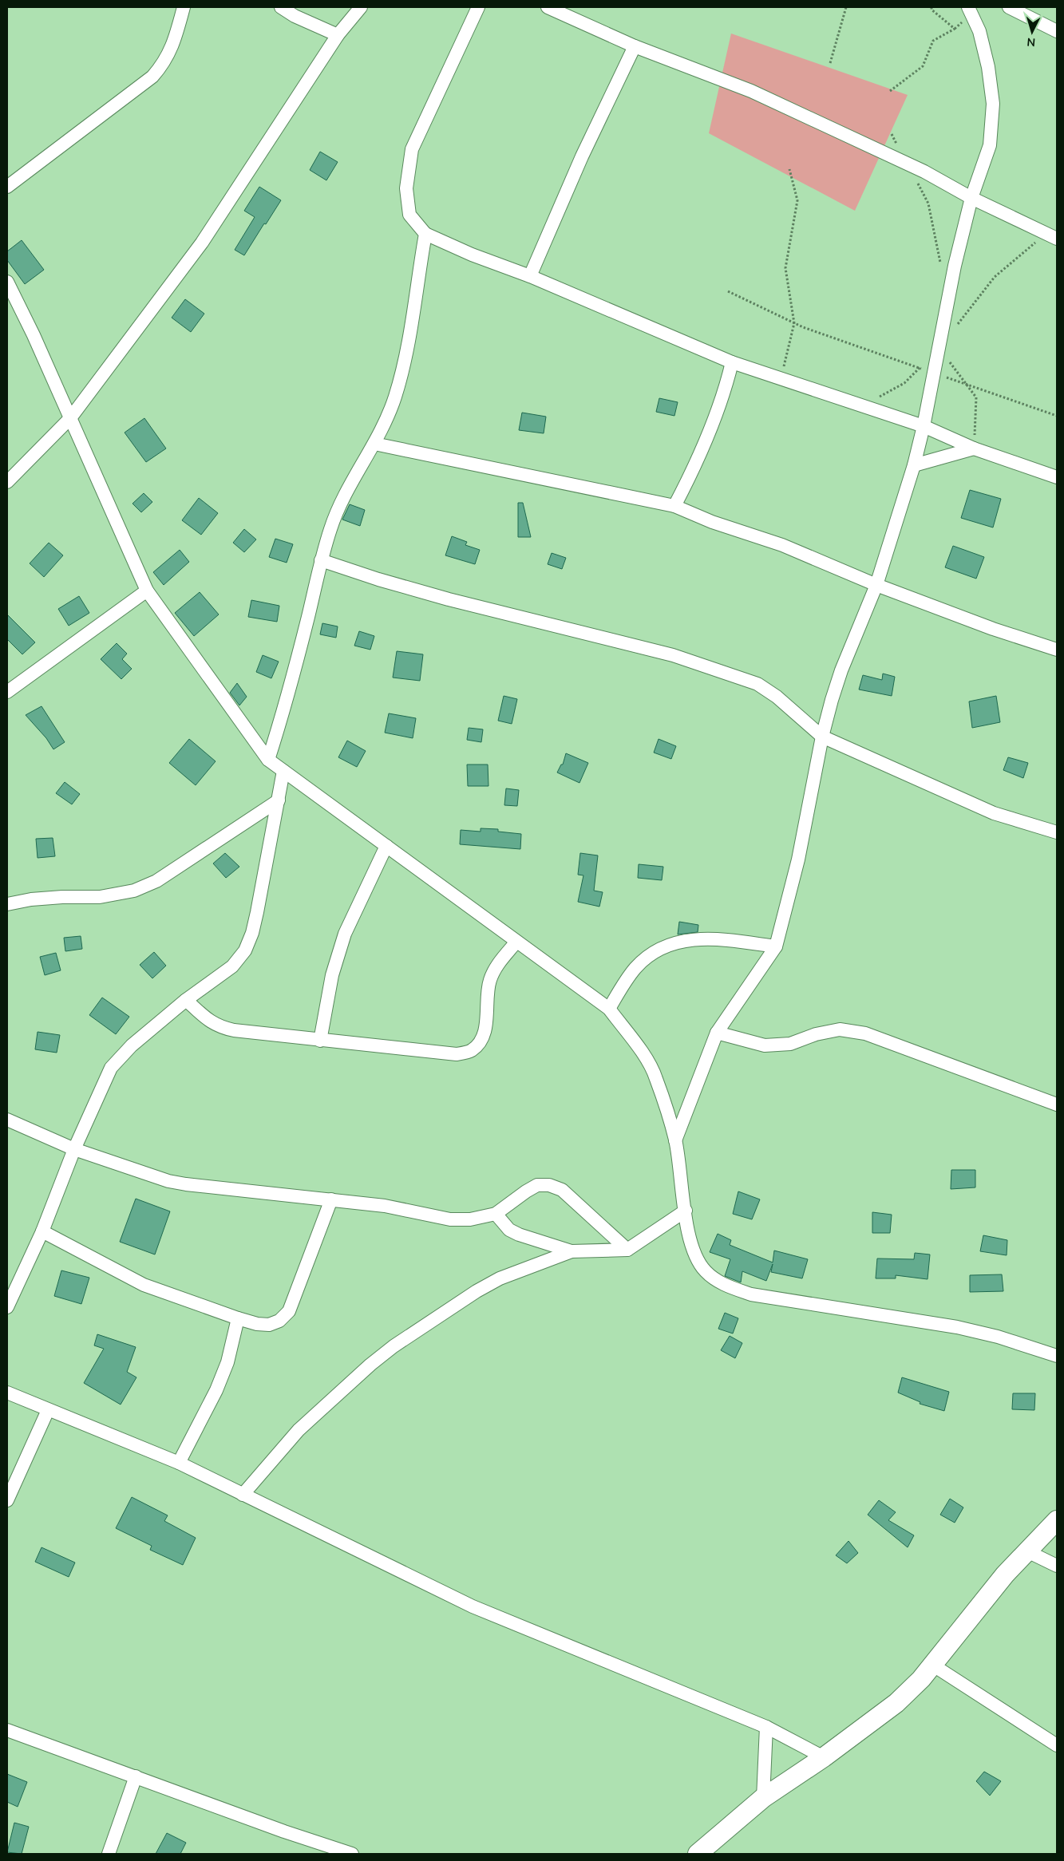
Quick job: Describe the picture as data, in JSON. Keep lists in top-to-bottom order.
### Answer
{
  "north": "bottom"
}
